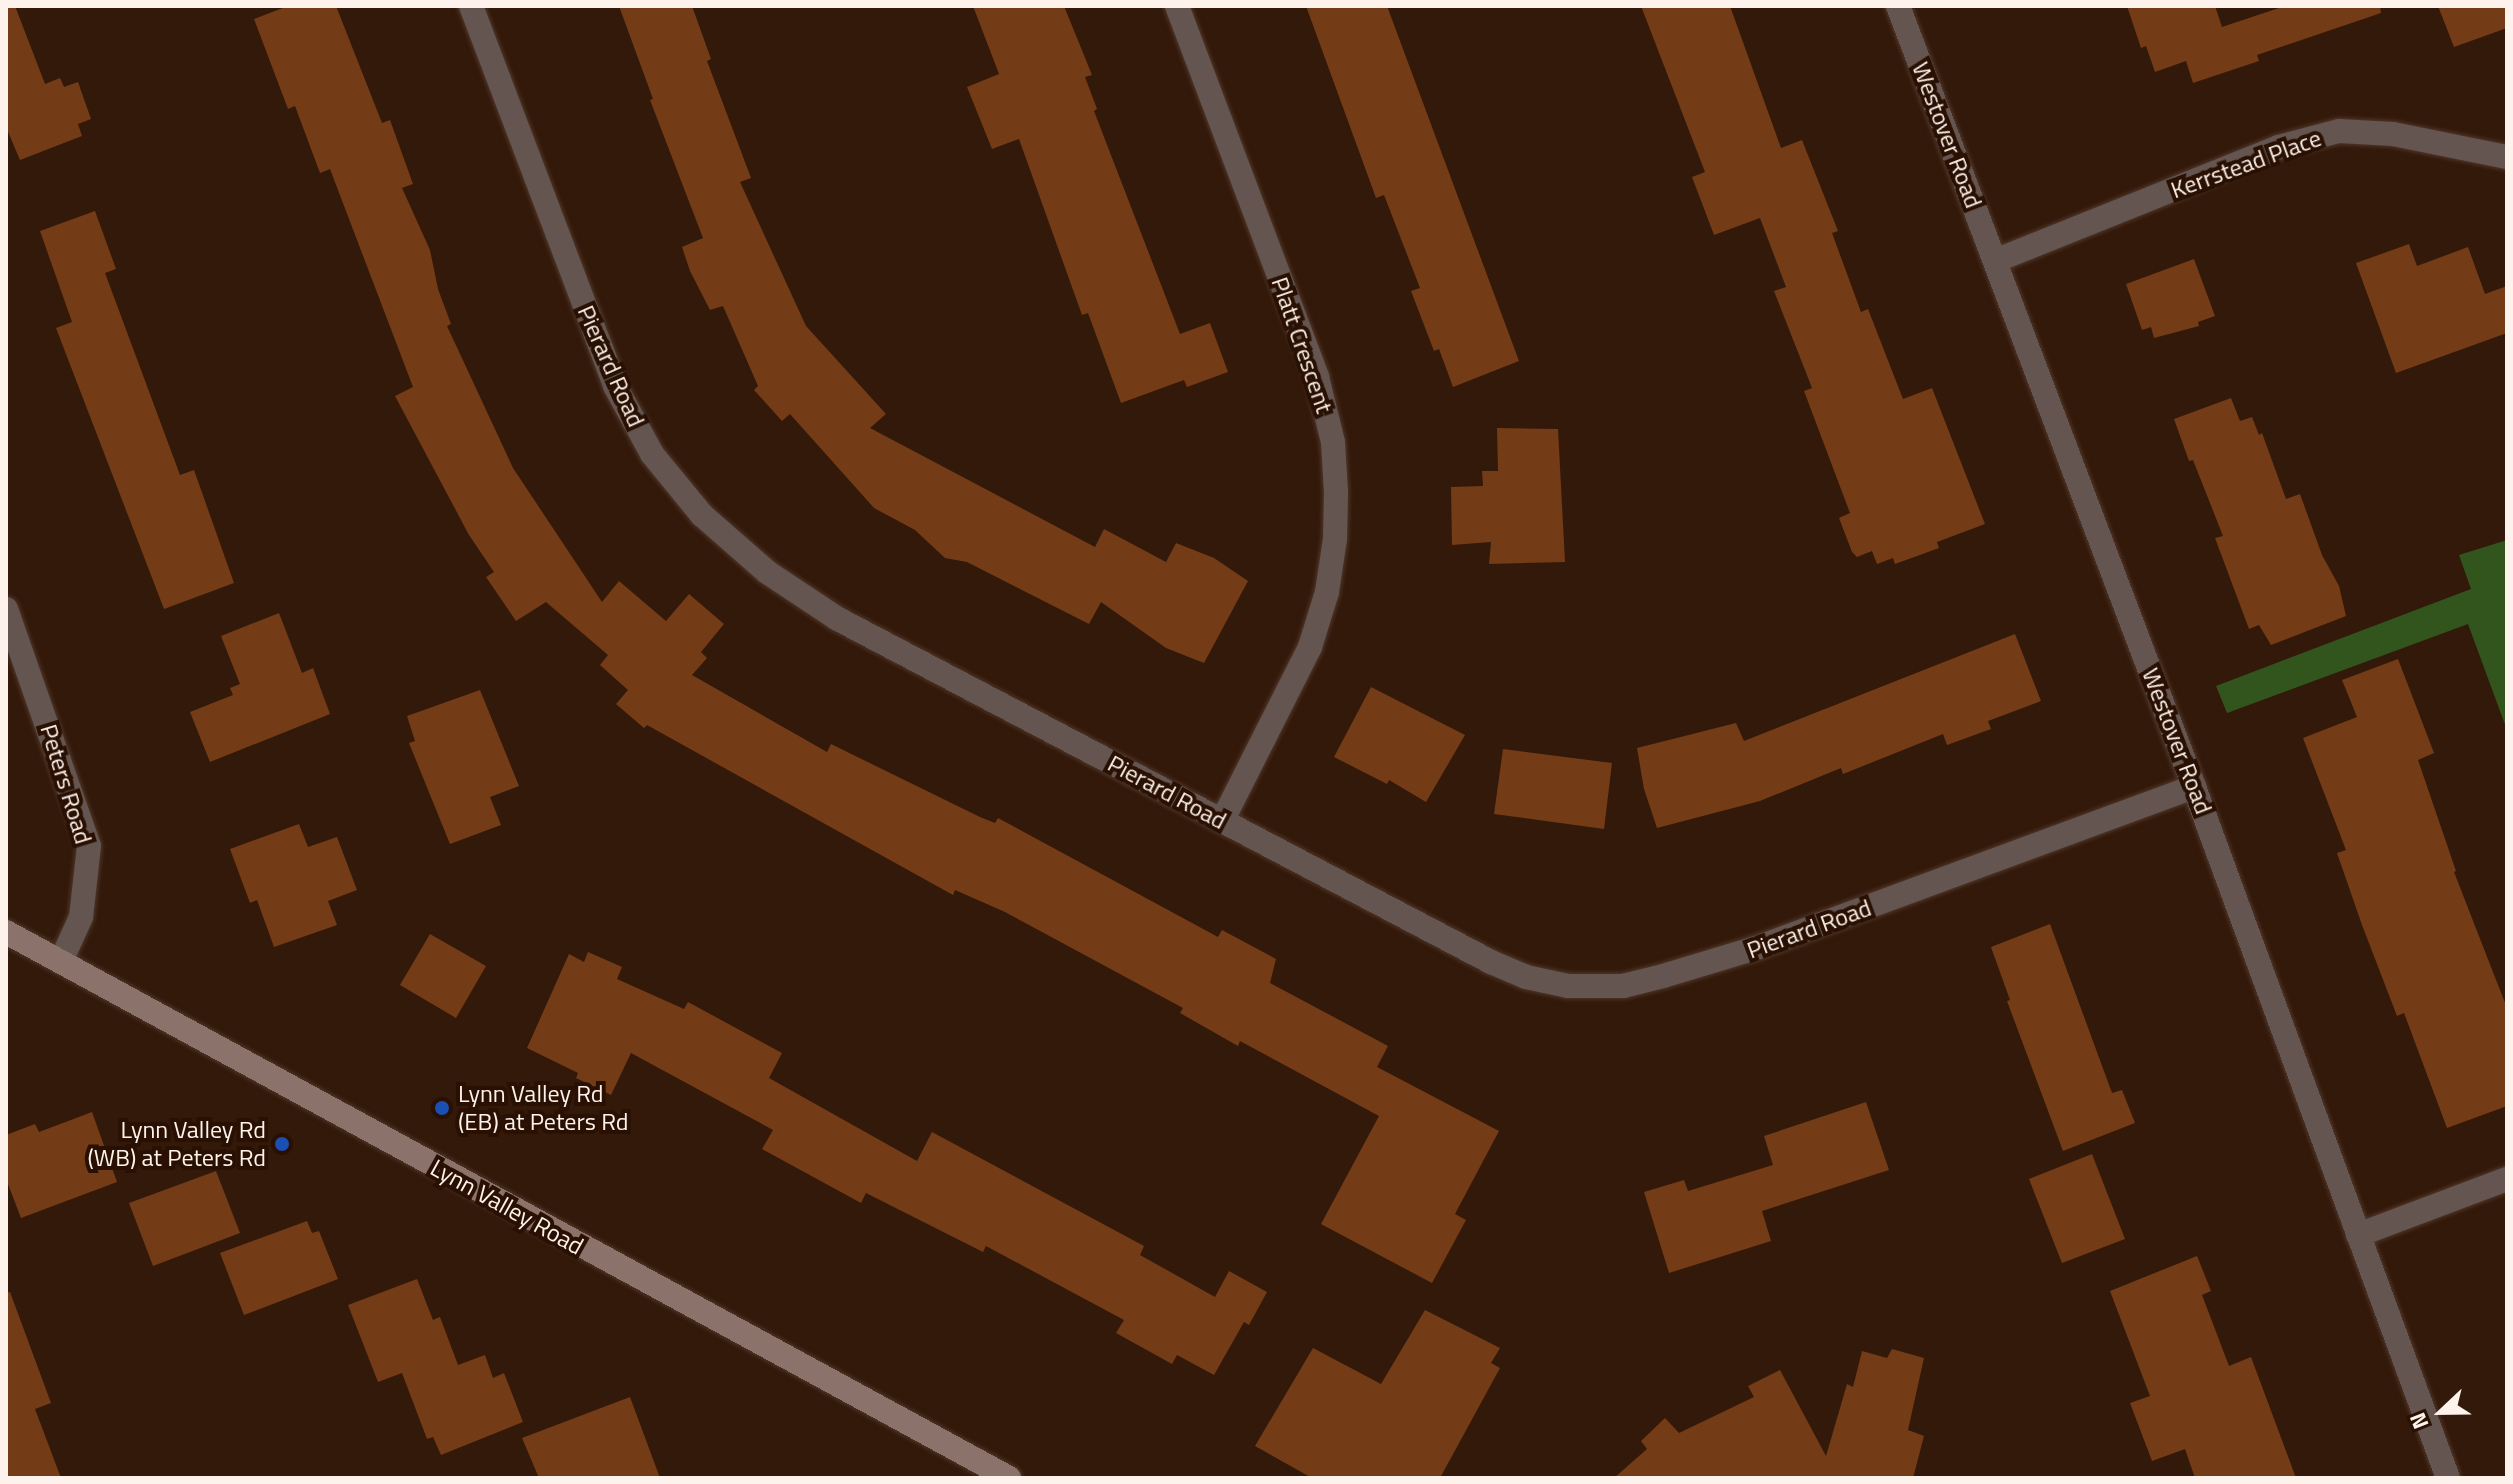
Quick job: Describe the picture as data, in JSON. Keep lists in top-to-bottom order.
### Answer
{
  "streets": {
    "street": [
      "Westover Road",
      "Kerrstead Place",
      "Platt Crescent",
      "Pierard Road",
      "Peters Road",
      "Lynn Valley Road"
    ]
  },
  "crossings": [
    ["Westover Road", "Kerrstead Place"],
    ["Westover Road", "Pierard Road"],
    ["Platt Crescent", "Pierard Road"],
    ["Peters Road", "Lynn Valley Road"]
  ],
  "places": ["Lynn Valley Rd (EB) at Peters Rd", "Lynn Valley Rd (WB) at Peters Rd"],
  "north": "left"
}
